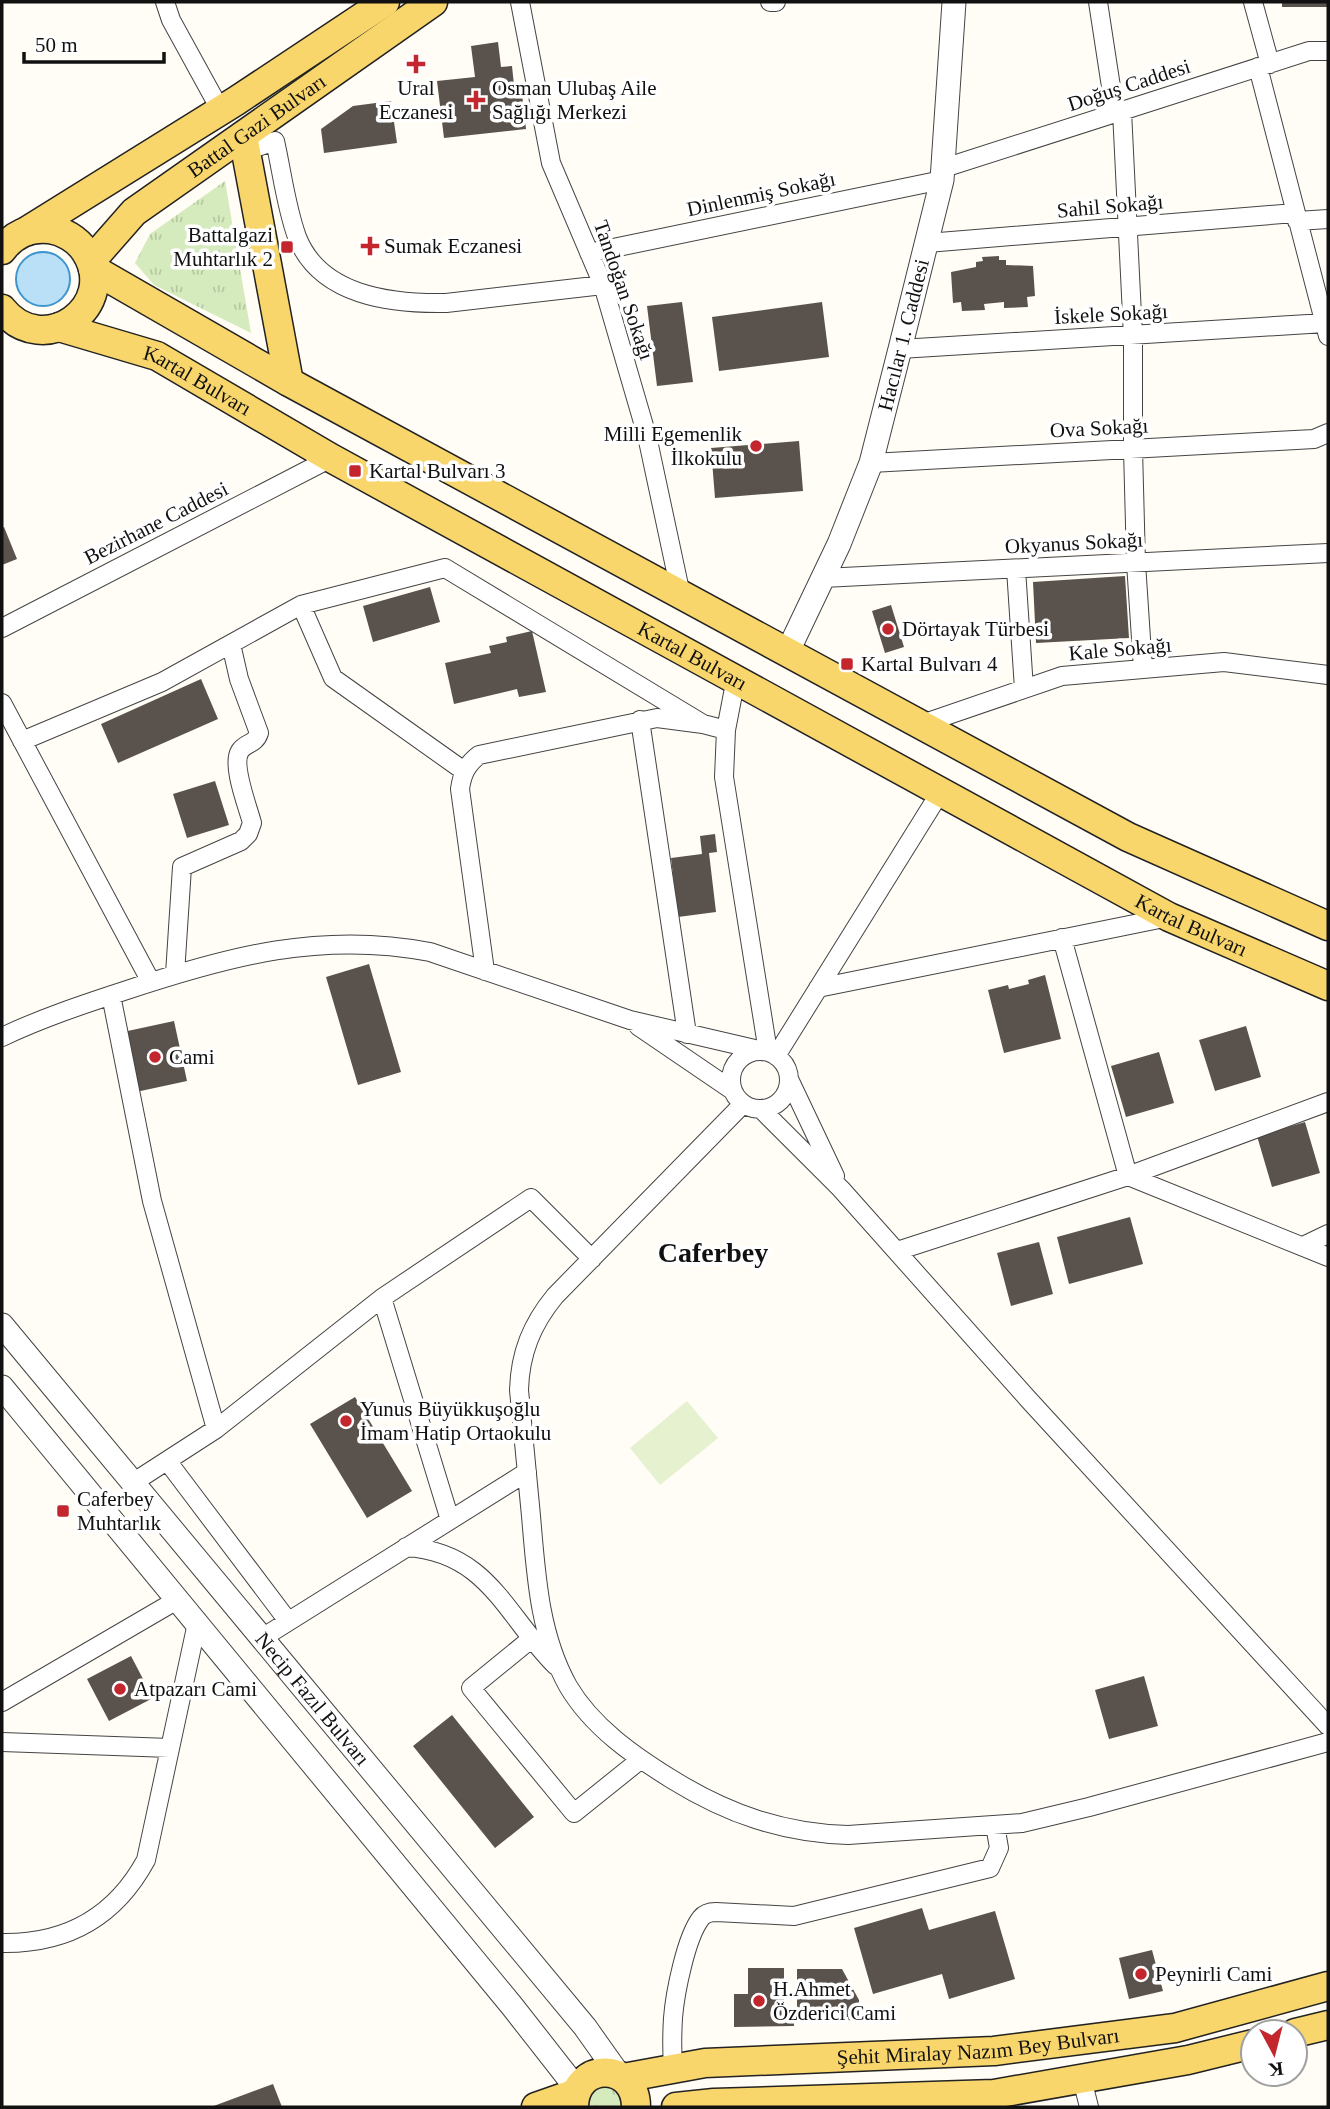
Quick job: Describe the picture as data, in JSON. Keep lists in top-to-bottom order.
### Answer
{
  "streets": {
    "main road": ["Battal Gazi Bulvarı", "Kartal Bulvarı", "Şehit Miralay Nazım Bey Bulvarı"],
    "street": [
      "Doğuş Caddesi",
      "Dinlenmiş Sokağı",
      "Sahil Sokağı",
      "Tandoğan Sokağı",
      "İskele Sokağı",
      "Hacılar 1. Caddesi",
      "Ova Sokağı",
      "Bezirhane Caddesi",
      "Okyanus Sokağı",
      "Kale Sokağı",
      "Necip Fazıl Bulvarı"
    ]
  },
  "crossings": [
    ["Doğuş Caddesi", "Dinlenmiş Sokağı"],
    ["Doğuş Caddesi", "Hacılar 1. Caddesi"],
    ["Battal Gazi Bulvarı", "Kartal Bulvarı"],
    ["Dinlenmiş Sokağı", "Tandoğan Sokağı"],
    ["Dinlenmiş Sokağı", "Hacılar 1. Caddesi"],
    ["Sahil Sokağı", "Hacılar 1. Caddesi"],
    ["Tandoğan Sokağı", "Kartal Bulvarı"],
    ["İskele Sokağı", "Hacılar 1. Caddesi"],
    ["Hacılar 1. Caddesi", "Kartal Bulvarı"],
    ["Hacılar 1. Caddesi", "Ova Sokağı"],
    ["Hacılar 1. Caddesi", "Okyanus Sokağı"],
    ["Kartal Bulvarı", "Bezirhane Caddesi"],
    ["Kartal Bulvarı", "Kale Sokağı"],
    ["Necip Fazıl Bulvarı", "Şehit Miralay Nazım Bey Bulvarı"]
  ],
  "districts": ["Caferbey"],
  "places": {
    "health": ["Ural Eczanesi", "Osman Ulubaş Aile Sağlığı Merkezi", "Sumak Eczanesi"],
    "transit": [
      "Battalgazi Muhtarlık 2",
      "Kartal Bulvarı 3",
      "Kartal Bulvarı 4",
      "Caferbey Muhtarlık"
    ],
    "other": [
      "Milli Egemenlik İlkokulu",
      "Dörtayak Türbesi",
      "Cami",
      "Yunus Büyükkuşoğlu İmam Hatip Ortaokulu",
      "Atpazarı Cami",
      "Peynirli Cami",
      "H.Ahmet Özderici Cami"
    ]
  },
  "scale_bar": "50 m",
  "north": "bottom"
}
